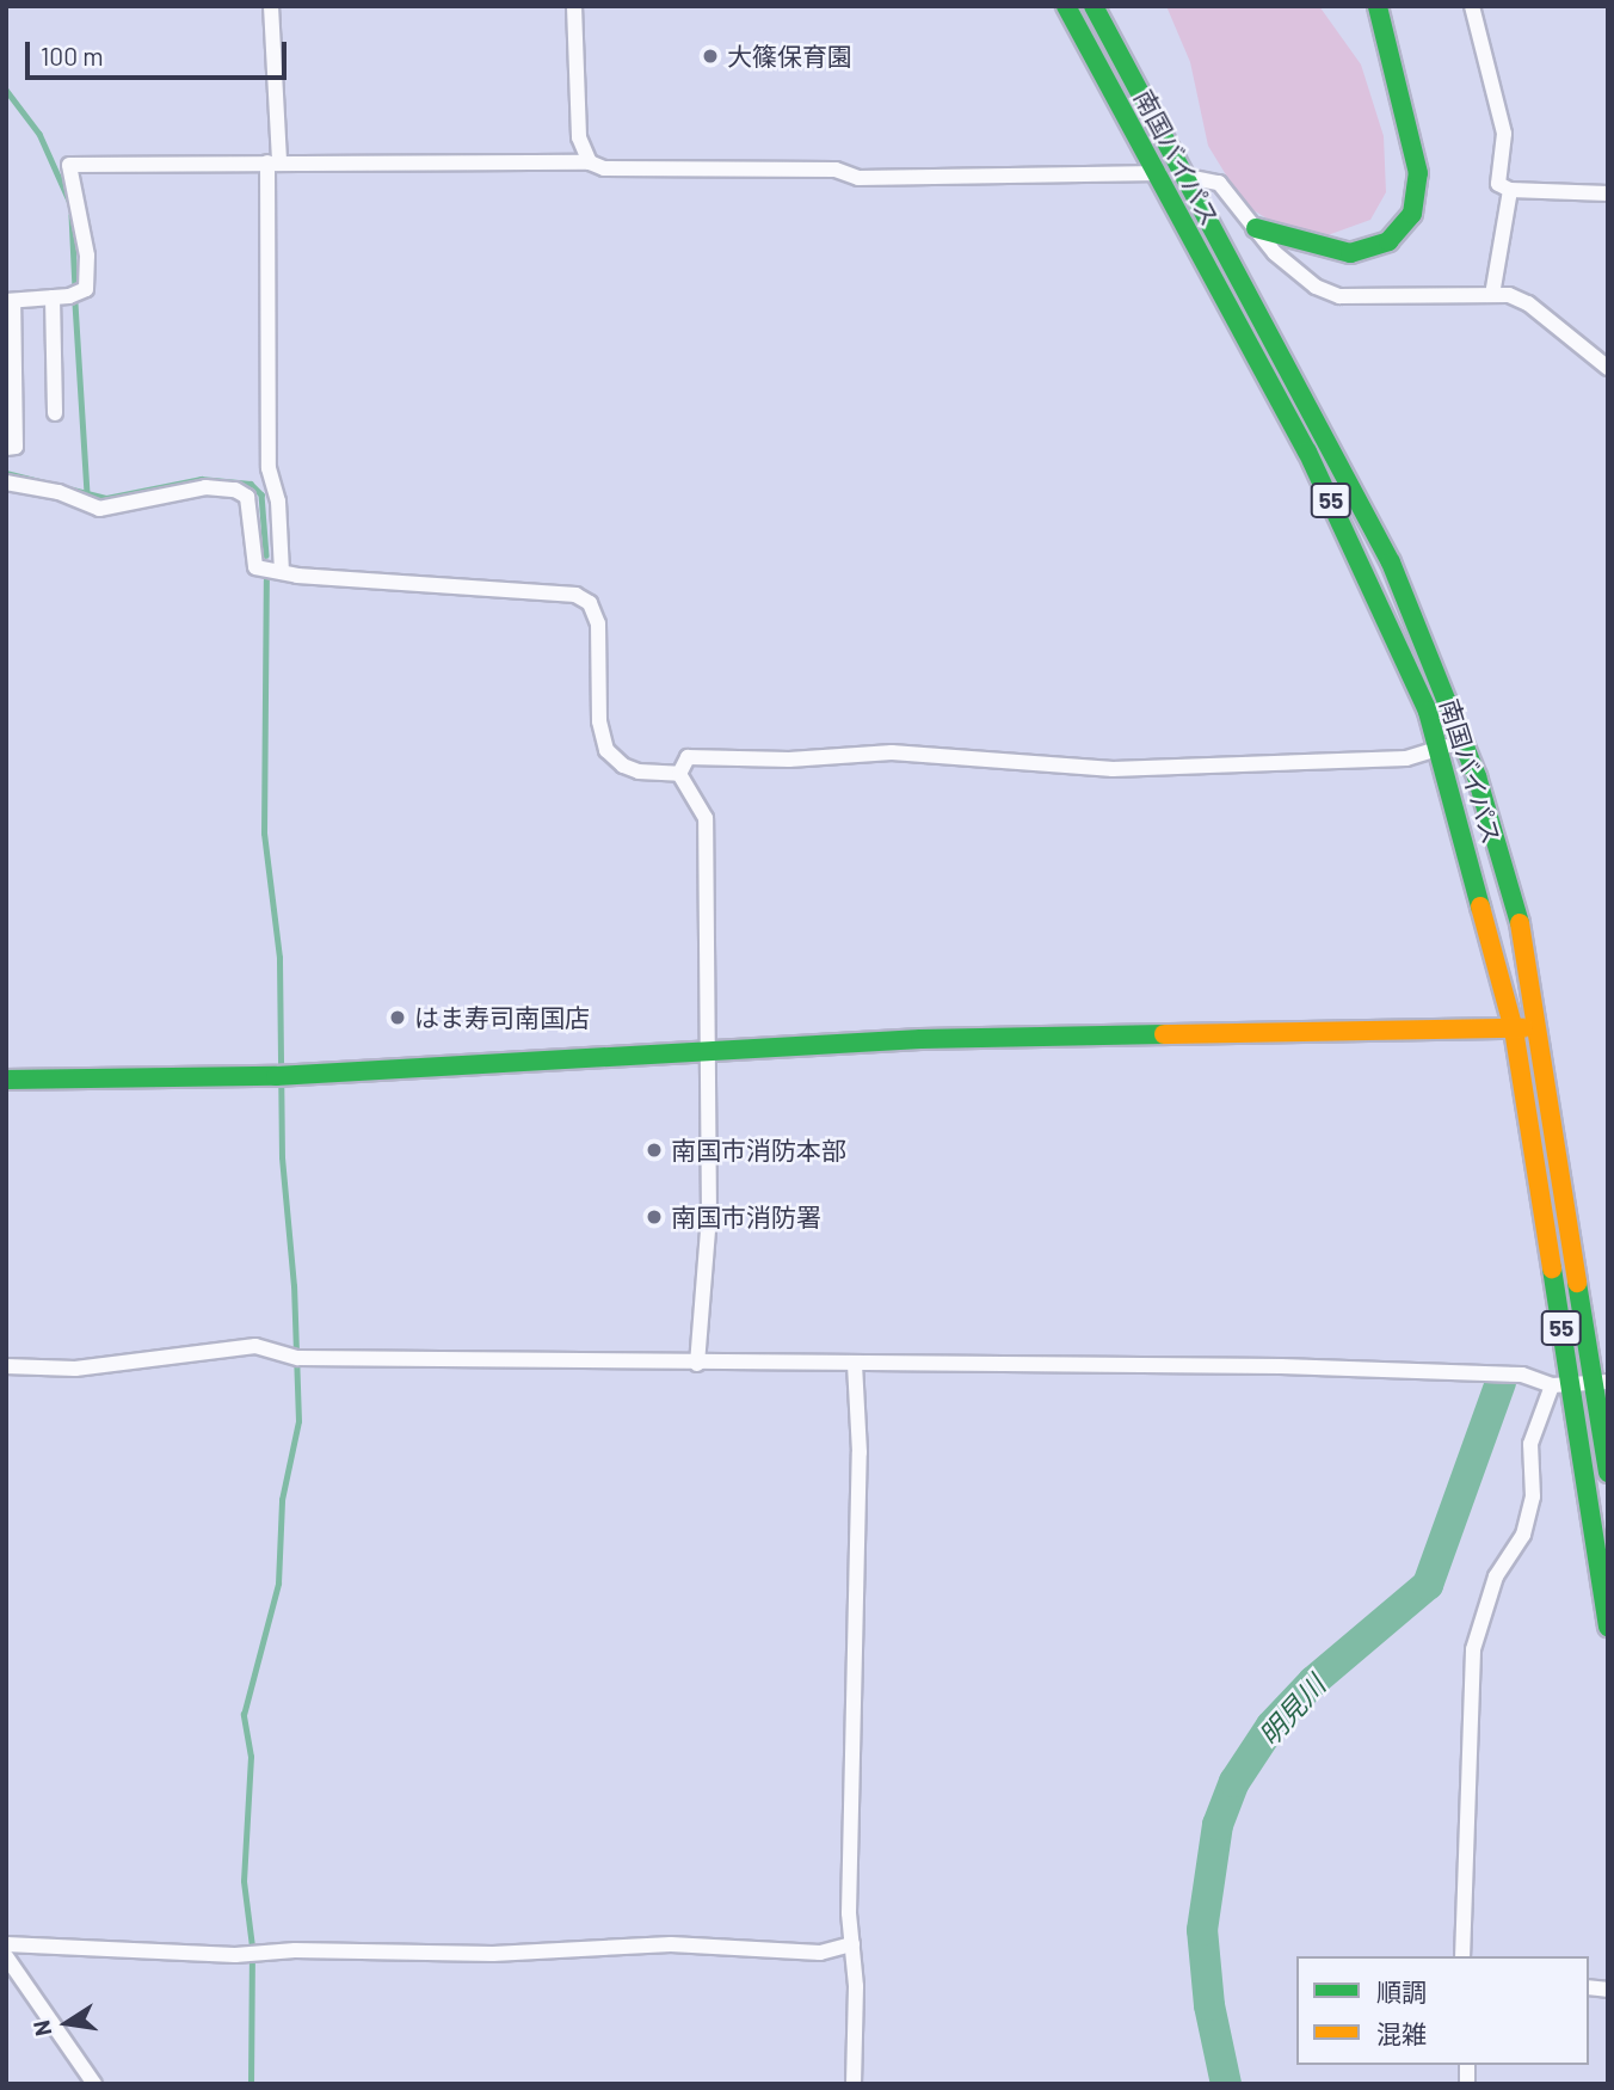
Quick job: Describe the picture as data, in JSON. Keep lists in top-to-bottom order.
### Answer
{
  "streets": {
    "main road": ["南国バイパス", "55"]
  },
  "water": ["明見川"],
  "places": [
    "大篠保育園",
    "はま寿司南国店",
    "南国市消防本部",
    "南国市消防署"
  ],
  "legend": ["順調", "混雑"],
  "scale_bar": "100 m",
  "north": "left"
}
